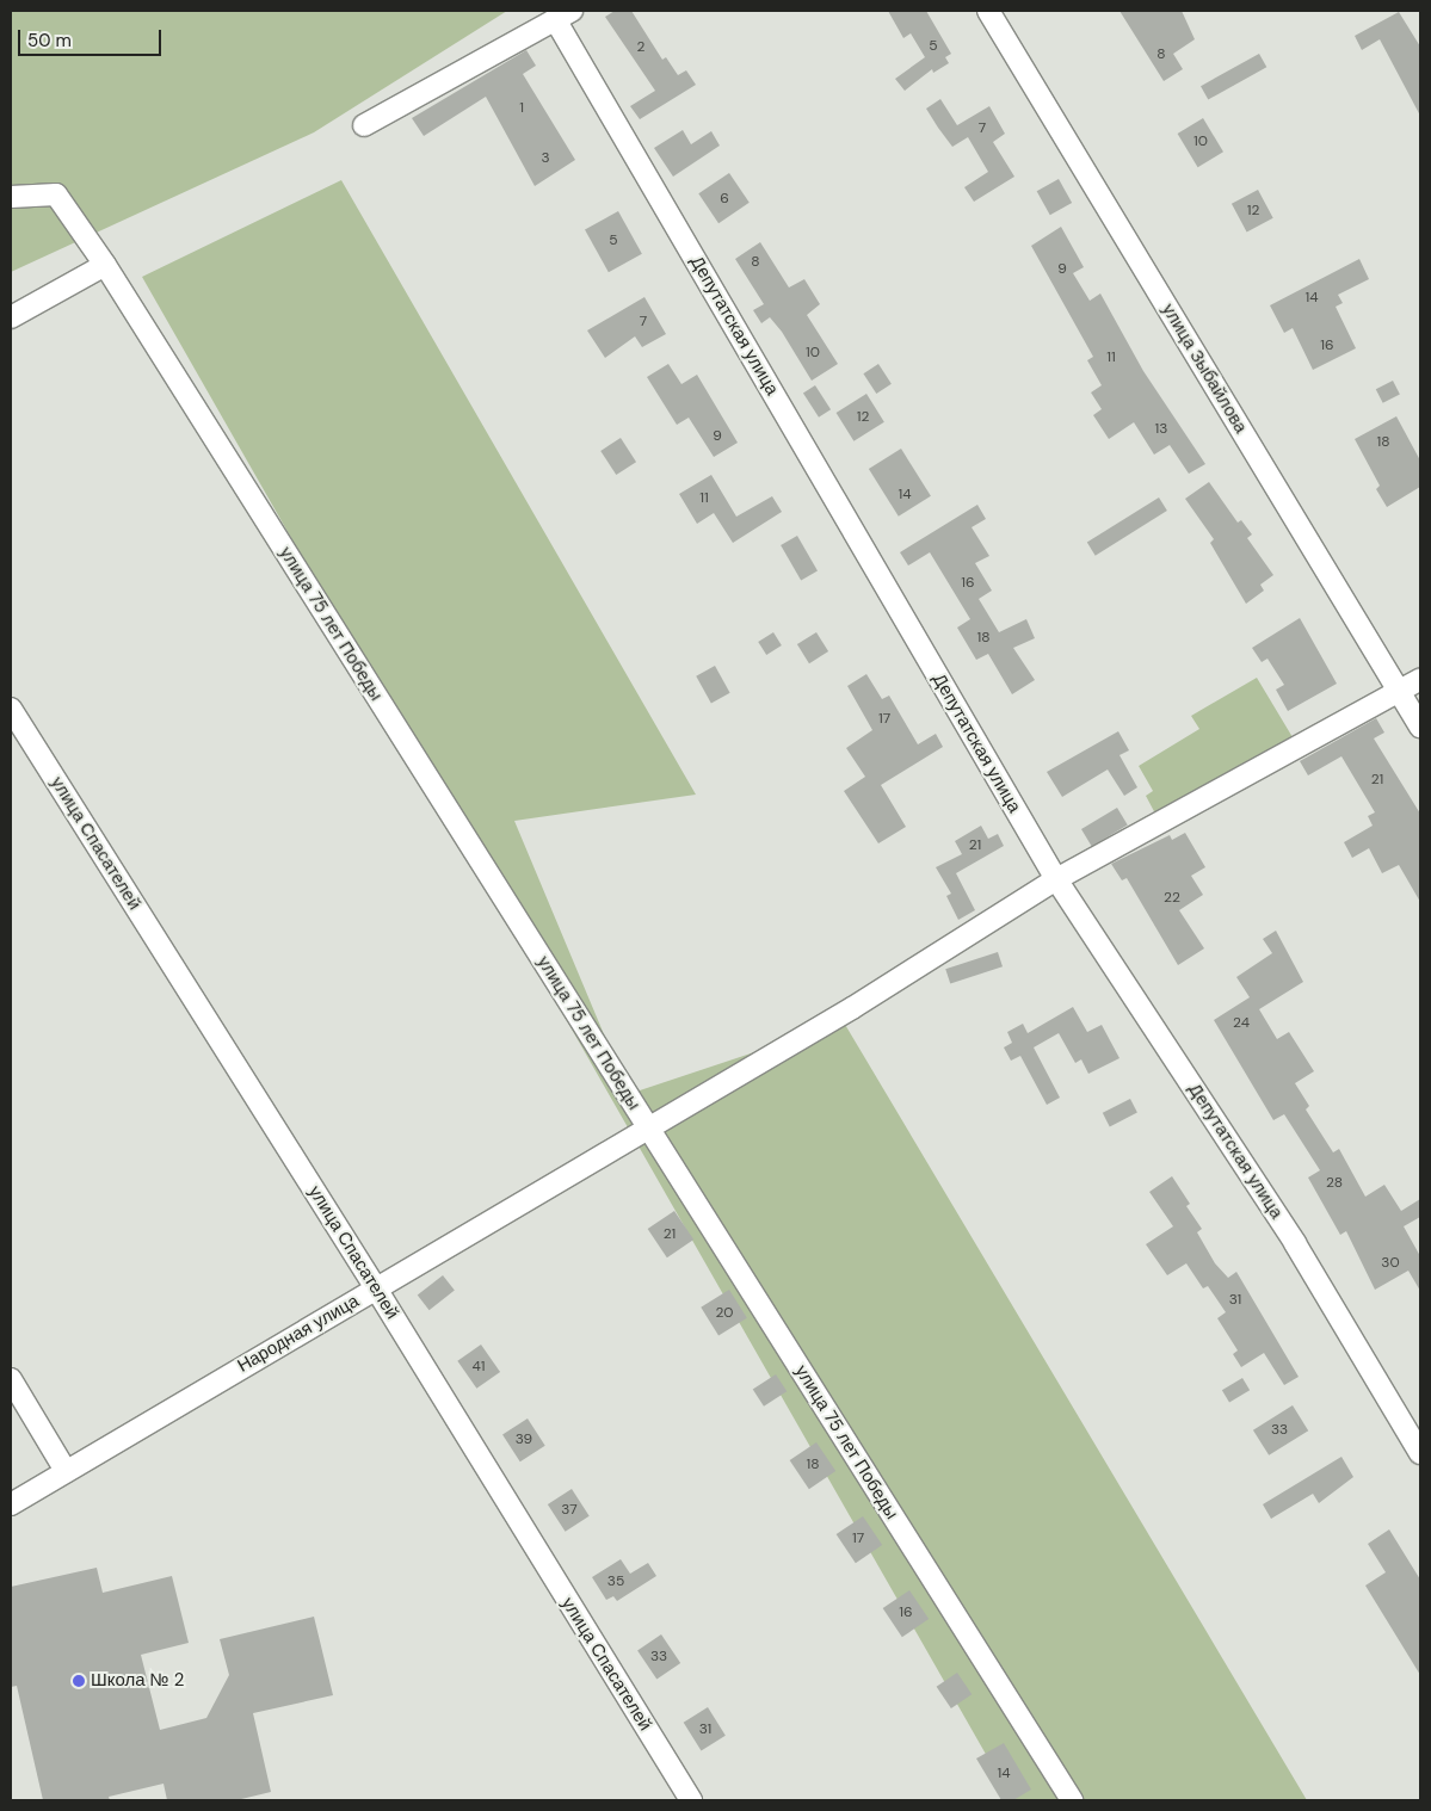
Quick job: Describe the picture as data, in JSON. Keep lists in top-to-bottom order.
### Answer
{
  "streets": {
    "street": [
      "Депутатская улица",
      "улица Зыбайлова",
      "улица 75 лет Победы",
      "улица Спасателей",
      "Народная улица"
    ]
  },
  "crossings": [
    ["Депутатская улица", "Народная улица"],
    ["улица Зыбайлова", "Народная улица"],
    ["улица 75 лет Победы", "Народная улица"],
    ["улица Спасателей", "Народная улица"]
  ],
  "places": ["Школа № 2"],
  "house_numbers": [
    "5",
    "2",
    "8",
    "1",
    "7",
    "10",
    "3",
    "6",
    "12",
    "5",
    "8",
    "9",
    "14",
    "7",
    "16",
    "10",
    "11",
    "12",
    "13",
    "9",
    "18",
    "14",
    "11",
    "16",
    "18",
    "17",
    "21",
    "21",
    "22",
    "24",
    "28",
    "21",
    "30",
    "31",
    "20",
    "41",
    "33",
    "39",
    "18",
    "37",
    "17",
    "35",
    "16",
    "33",
    "31",
    "14"
  ],
  "scale_bar": "50 m"
}
